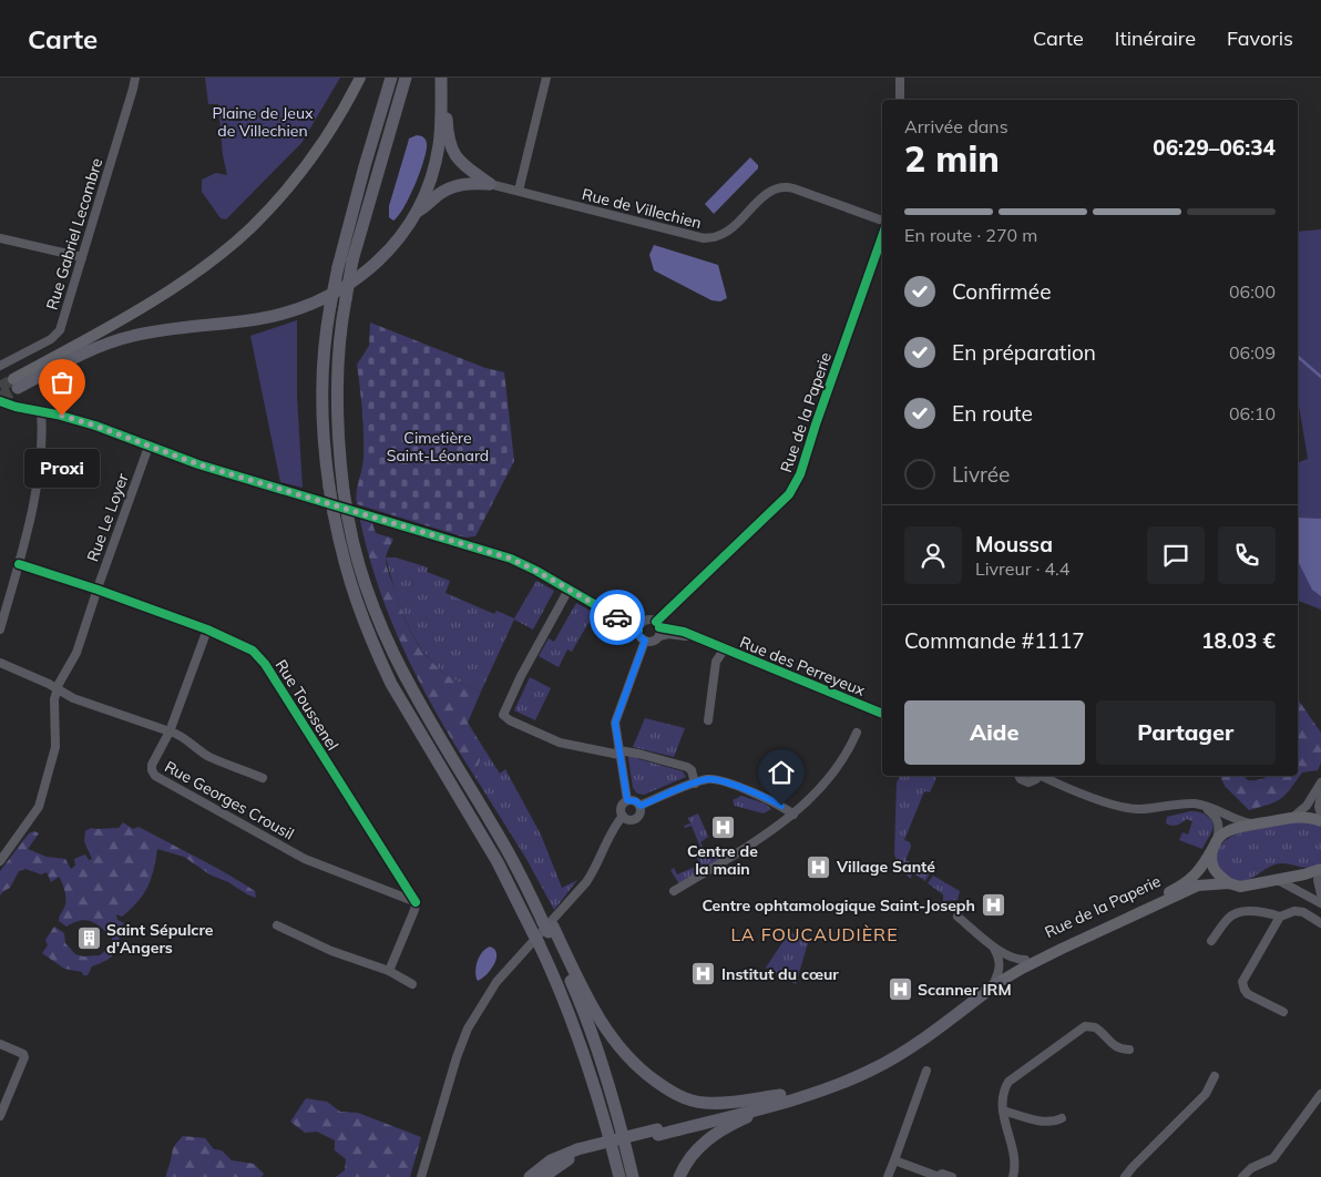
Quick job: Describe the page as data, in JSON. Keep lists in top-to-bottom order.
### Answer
{
  "streets": {
    "main road": ["Rue de la Paperie"],
    "street": [
      "Rue de Villechien",
      "Rue Gabriel Lecombre",
      "Rue Le Loyer",
      "Rue des Perreyeux",
      "Rue Toussenel",
      "Rue Georges Crousil"
    ]
  },
  "crossings": [
    ["Rue de la Paperie", "Rue des Perreyeux"],
    ["Rue Le Loyer", "Rue Toussenel"],
    ["Rue Toussenel", "Rue Georges Crousil"]
  ],
  "districts": ["LA FOUCAUDIÈRE"],
  "parks": ["Plaine de Jeux de Villechien", "Cimetière Saint-Léonard"],
  "places": {
    "other": ["Proxi"],
    "hospital": [
      "Centre de la main",
      "Village Santé",
      "Centre ophtamologique Saint-Joseph",
      "Institut du cœur",
      "Scanner IRM"
    ],
    "building": ["Saint Sépulcre d'Angers"]
  },
  "page": {
    "header": "Carte",
    "nav": ["Carte", "Itinéraire", "Favoris"],
    "heading": ["2 min", "Arrivée dans", "06:29–06:34"],
    "panel": [
      "Moussa",
      "Livreur · 4.4",
      "Commande #1117",
      "18.03 €"
    ],
    "bar": "En route · 270 m",
    "list": [
      ["Confirmée", "06:00"],
      ["En préparation", "06:09"],
      ["En route", "06:10"],
      "Livrée"
    ],
    "bubble": "Proxi",
    "buttons": ["Aide", "Partager"]
  }
}
